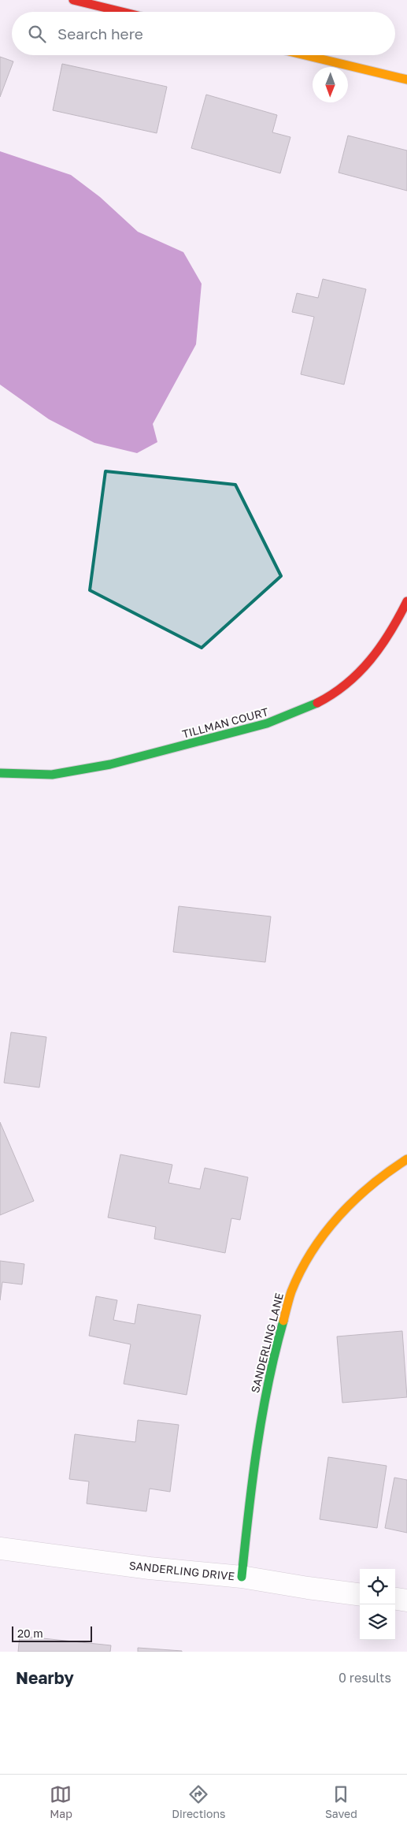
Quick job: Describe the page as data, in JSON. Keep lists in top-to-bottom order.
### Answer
{
  "streets": {
    "street": ["TILLMAN COURT", "SANDERLING LANE", "SANDERLING DRIVE"]
  },
  "crossings": [
    ["SANDERLING LANE", "SANDERLING DRIVE"]
  ],
  "scale_bar": "20 m",
  "north": "bottom",
  "page": {
    "search": "Search here",
    "scale": "20 m",
    "heading": ["Nearby", "0 results"],
    "nav": ["Map", "Directions", "Saved"]
  }
}
